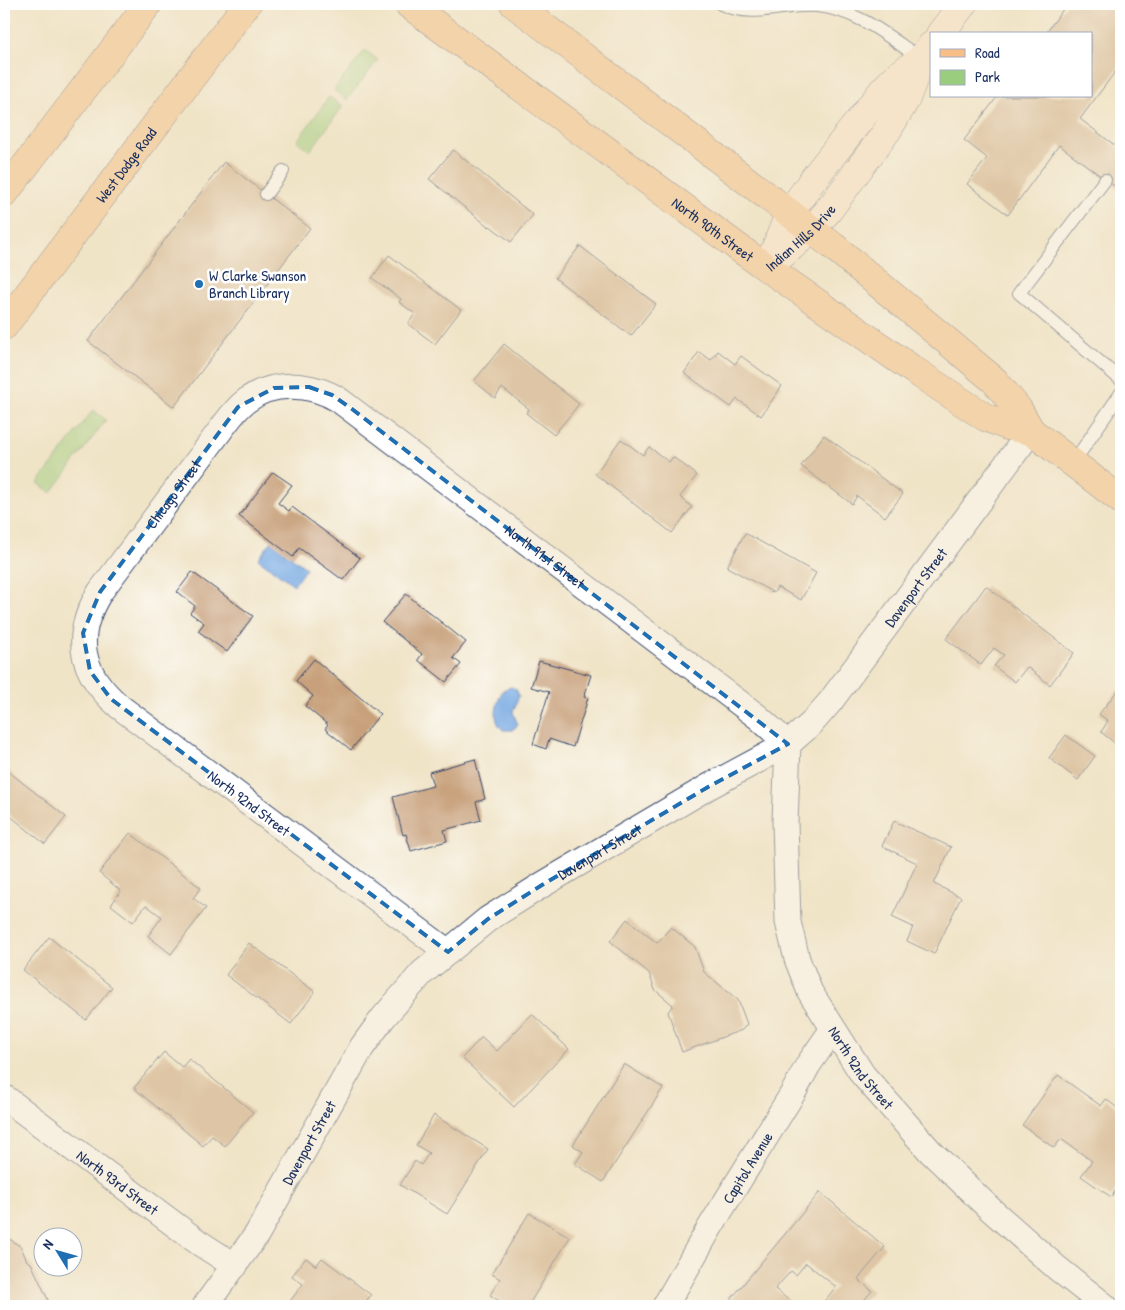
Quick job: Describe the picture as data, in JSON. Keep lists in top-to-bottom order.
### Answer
{
  "streets": {
    "main road": ["West Dodge Road", "North 90th Street"],
    "street": [
      "Indian Hills Drive",
      "Chicago Street",
      "North 91st Street",
      "Davenport Street",
      "North 92nd Street",
      "Capitol Avenue",
      "North 93rd Street"
    ]
  },
  "crossings": [
    ["North 90th Street", "Indian Hills Drive"],
    ["North 90th Street", "Davenport Street"],
    ["Chicago Street", "North 91st Street"],
    ["Chicago Street", "North 92nd Street"],
    ["North 91st Street", "Davenport Street"],
    ["North 91st Street", "North 92nd Street"],
    ["Davenport Street", "North 92nd Street"],
    ["Davenport Street", "North 93rd Street"],
    ["North 92nd Street", "Capitol Avenue"]
  ],
  "places": ["W Clarke Swanson Branch Library"],
  "legend": ["Road", "Park"],
  "north": "top left"
}
